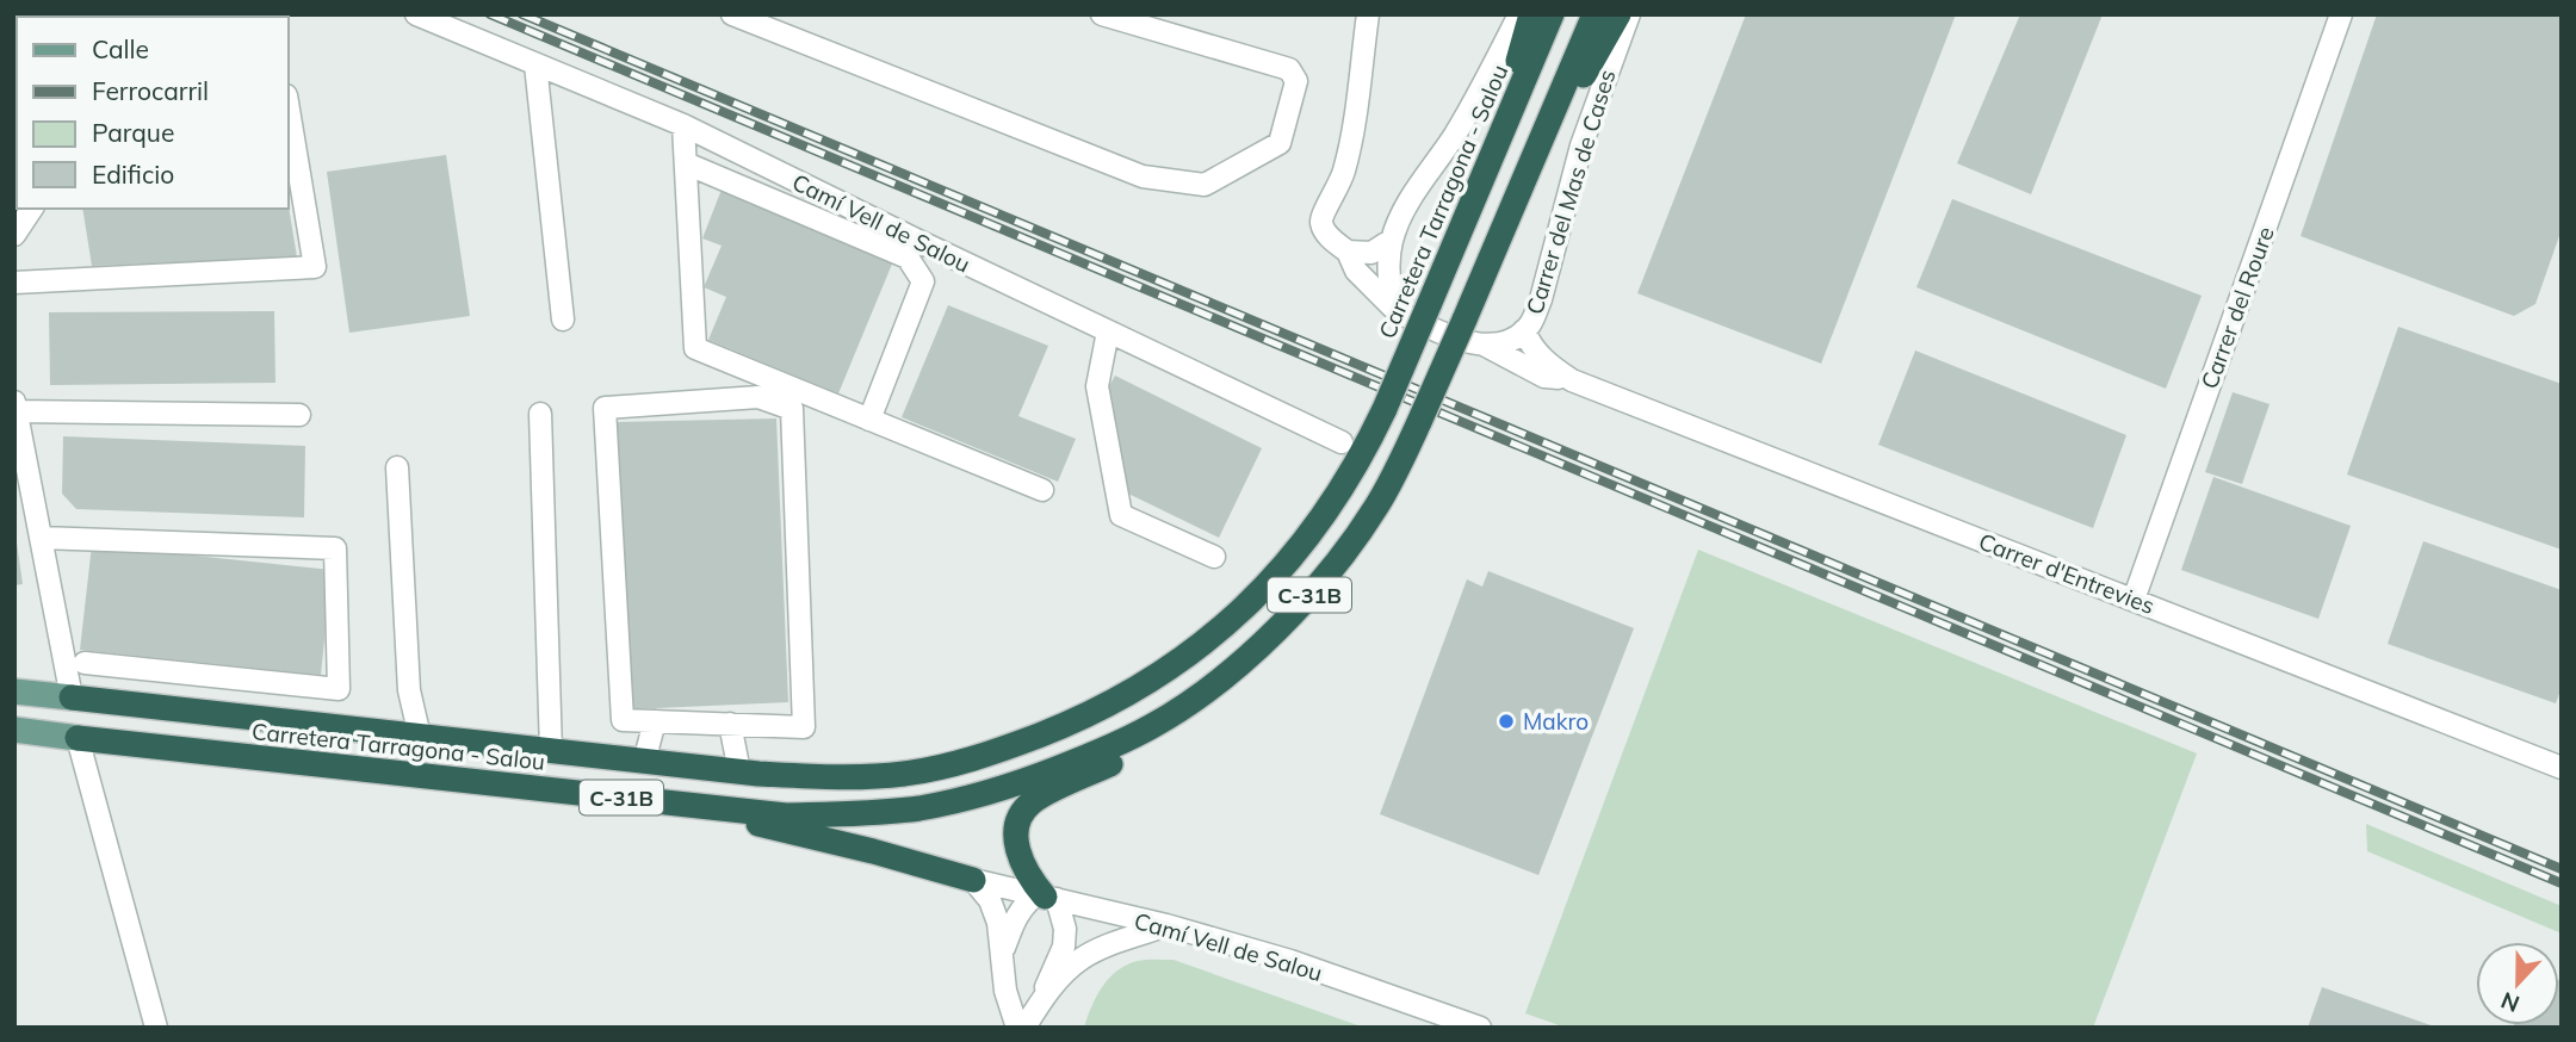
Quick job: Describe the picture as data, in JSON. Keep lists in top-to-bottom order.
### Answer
{
  "streets": {
    "highway": ["Carretera Tarragona - Salou", "C-31B"],
    "street": [
      "Carrer del Mas de Cases",
      "Camí Vell de Salou",
      "Carrer del Roure",
      "Carrer d'Entrevies"
    ]
  },
  "crossings": [
    ["Carrer del Mas de Cases", "Carrer d'Entrevies"],
    ["Carretera Tarragona - Salou", "C-31B"],
    ["Carrer del Roure", "Carrer d'Entrevies"]
  ],
  "places": ["Makro"],
  "legend": [
    "Calle",
    "Ferrocarril",
    "Parque",
    "Edificio"
  ],
  "north": "bottom"
}
